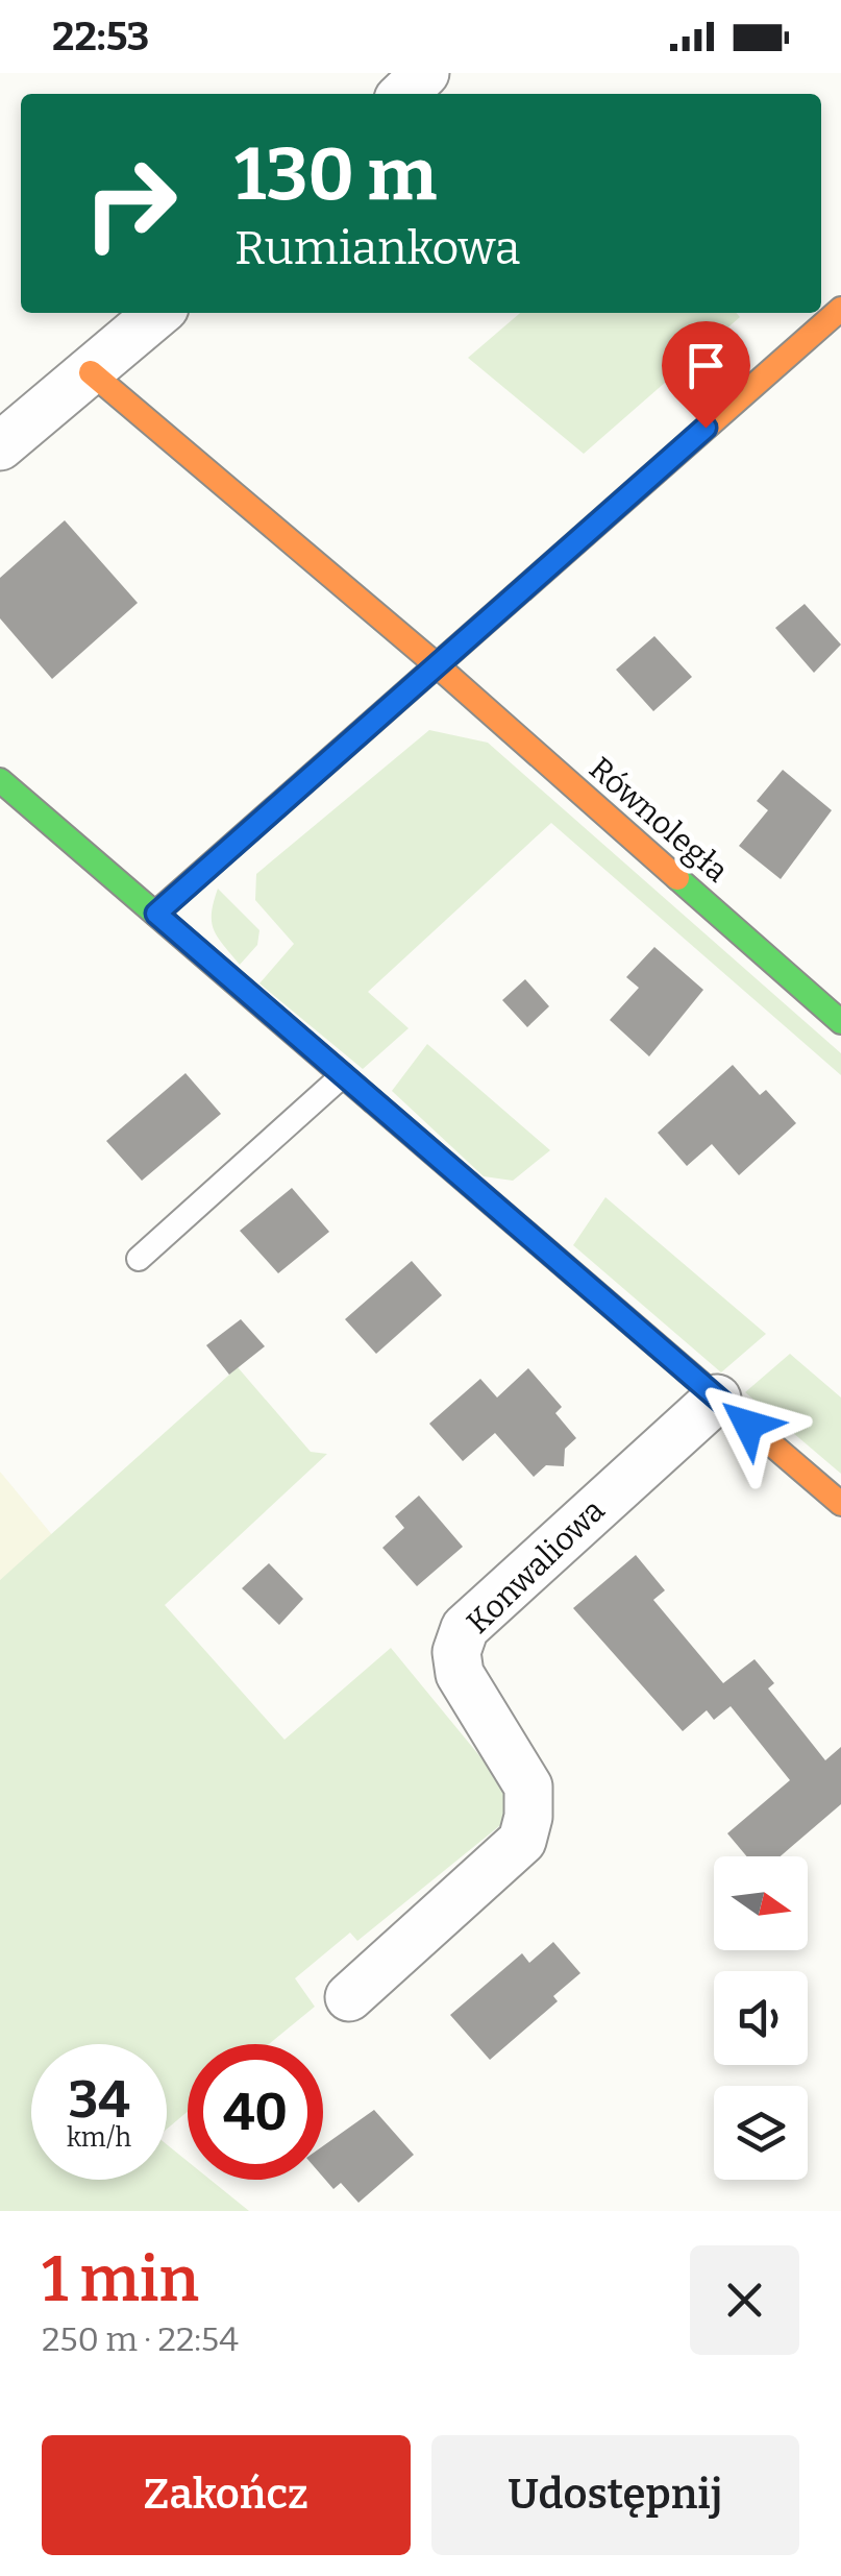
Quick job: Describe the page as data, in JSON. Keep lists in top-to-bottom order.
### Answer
{
  "streets": {
    "street": ["Równoległa", "Konwaliowa"]
  },
  "north": "right",
  "page": {
    "status": "22:53",
    "turn": ["130 m", "Rumiankowa"],
    "speed": "34 km/h",
    "limit": "40",
    "heading": ["1 min", "250 m · 22:54"],
    "buttons": ["Zakończ", "Udostępnij"]
  }
}
